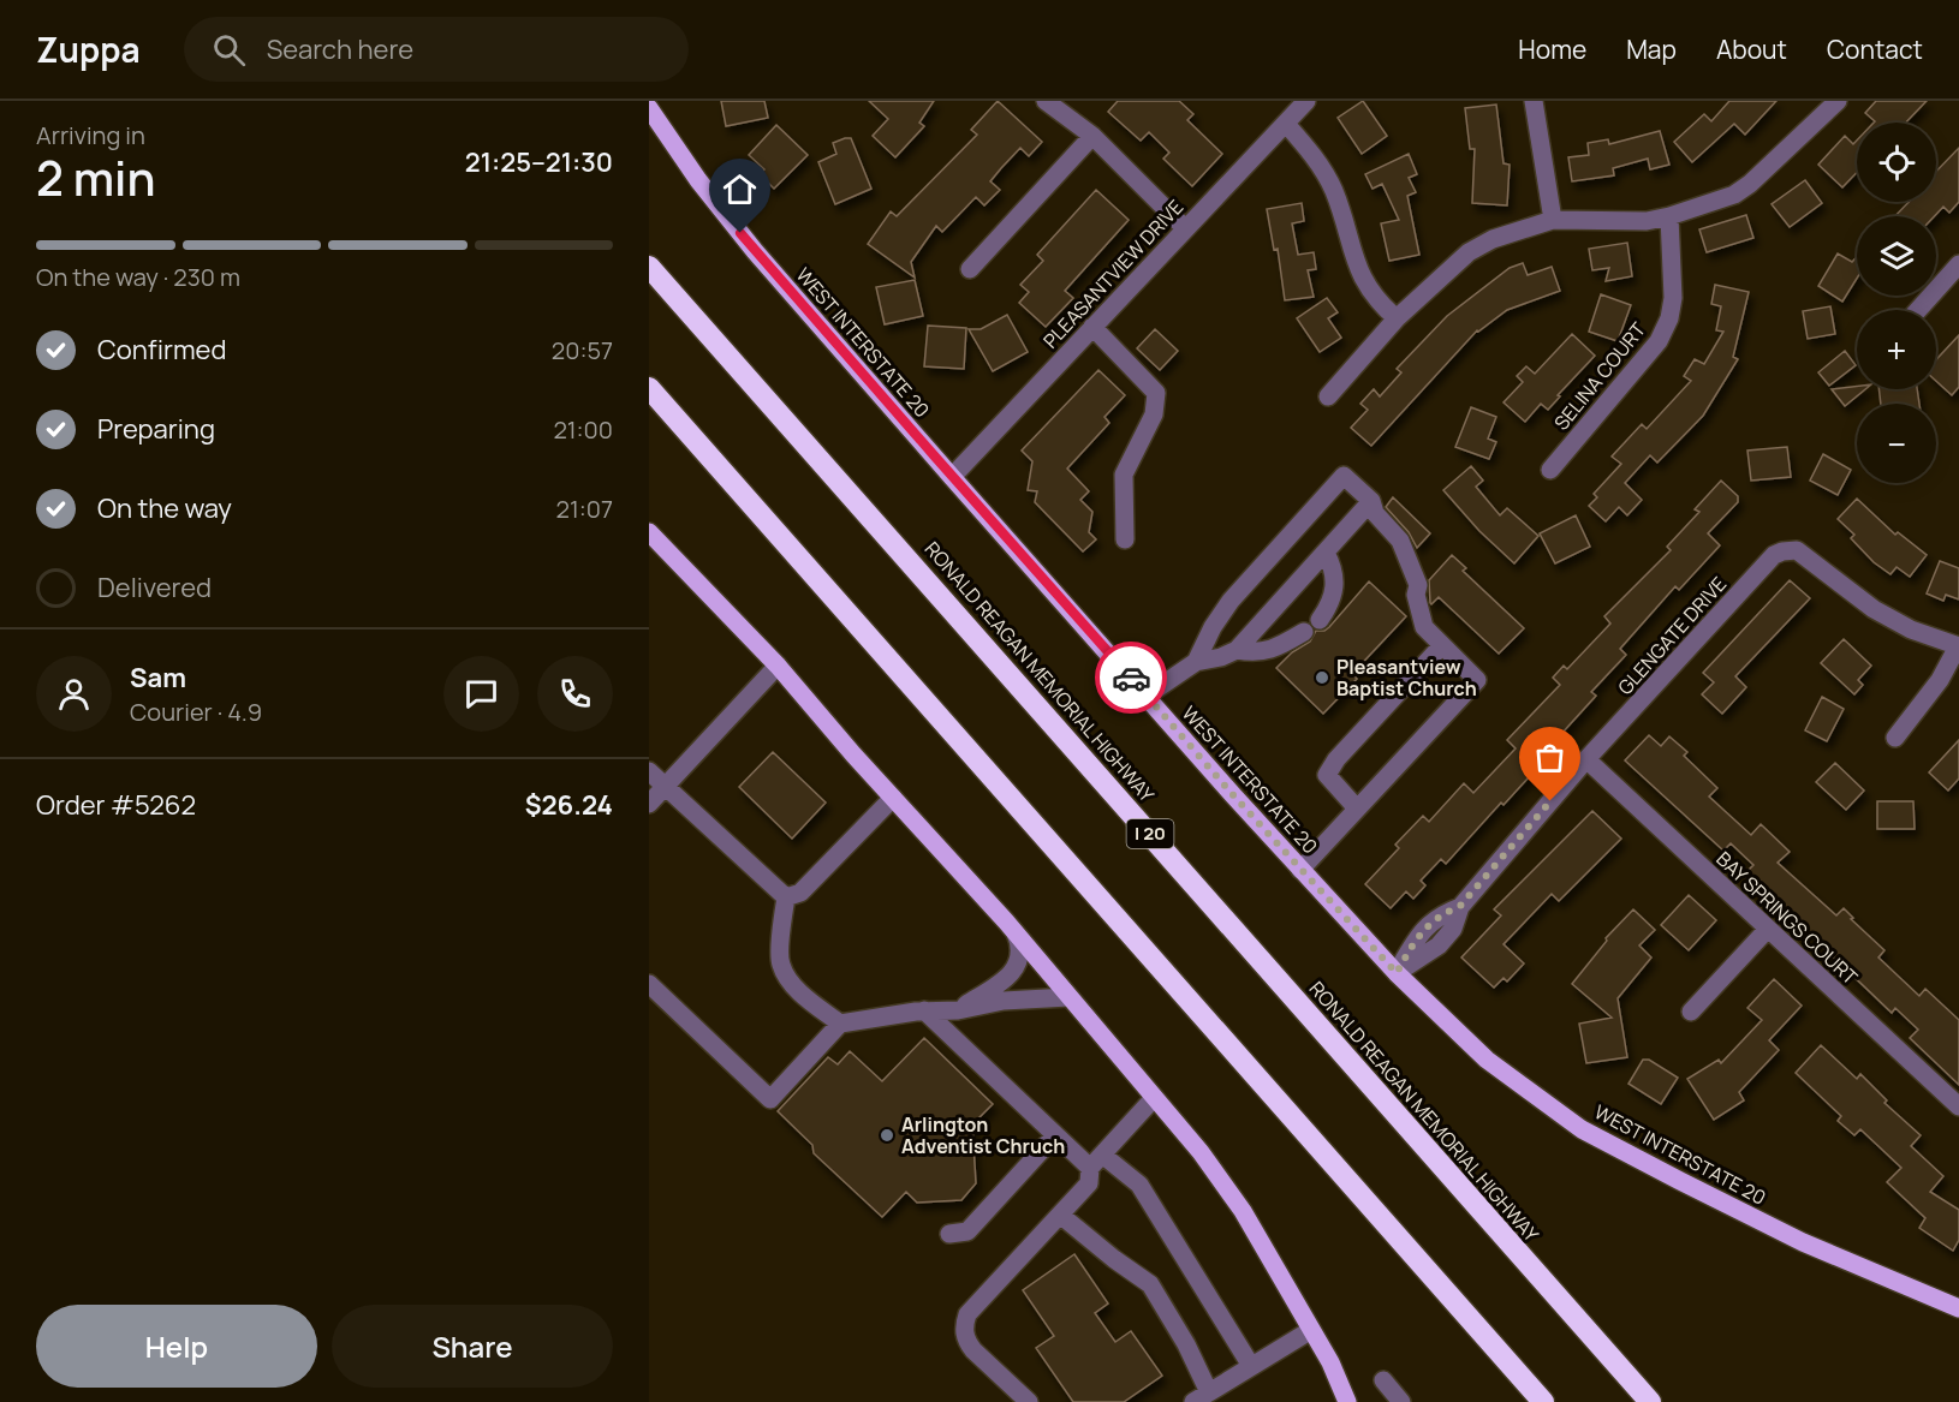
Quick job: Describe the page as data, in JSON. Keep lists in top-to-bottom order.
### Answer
{
  "streets": {
    "highway": ["RONALD REAGAN MEMORIAL HIGHWAY", "I 20"],
    "main road": ["WEST INTERSTATE 20"],
    "street": [
      "PLEASANTVIEW DRIVE",
      "SELINA COURT",
      "GLENGATE DRIVE",
      "BAY SPRINGS COURT"
    ]
  },
  "crossings": [
    ["PLEASANTVIEW DRIVE", "WEST INTERSTATE 20"],
    ["WEST INTERSTATE 20", "GLENGATE DRIVE"],
    ["GLENGATE DRIVE", "BAY SPRINGS COURT"]
  ],
  "places": ["Pleasantview Baptist Church", "Arlington Adventist Chruch"],
  "page": {
    "header": "Zuppa",
    "search": "Search here",
    "nav": [
      "Home",
      "Map",
      "About",
      "Contact"
    ],
    "heading": ["2 min", "Arriving in", "21:25–21:30"],
    "panel": [
      "Sam",
      "Courier · 4.9",
      "Order #5262",
      "$26.24"
    ],
    "map_buttons": ["+", "−"],
    "bar": "On the way · 230 m",
    "list": [
      ["Confirmed", "20:57"],
      ["Preparing", "21:00"],
      ["On the way", "21:07"],
      "Delivered"
    ],
    "buttons": ["Help", "Share"]
  }
}
